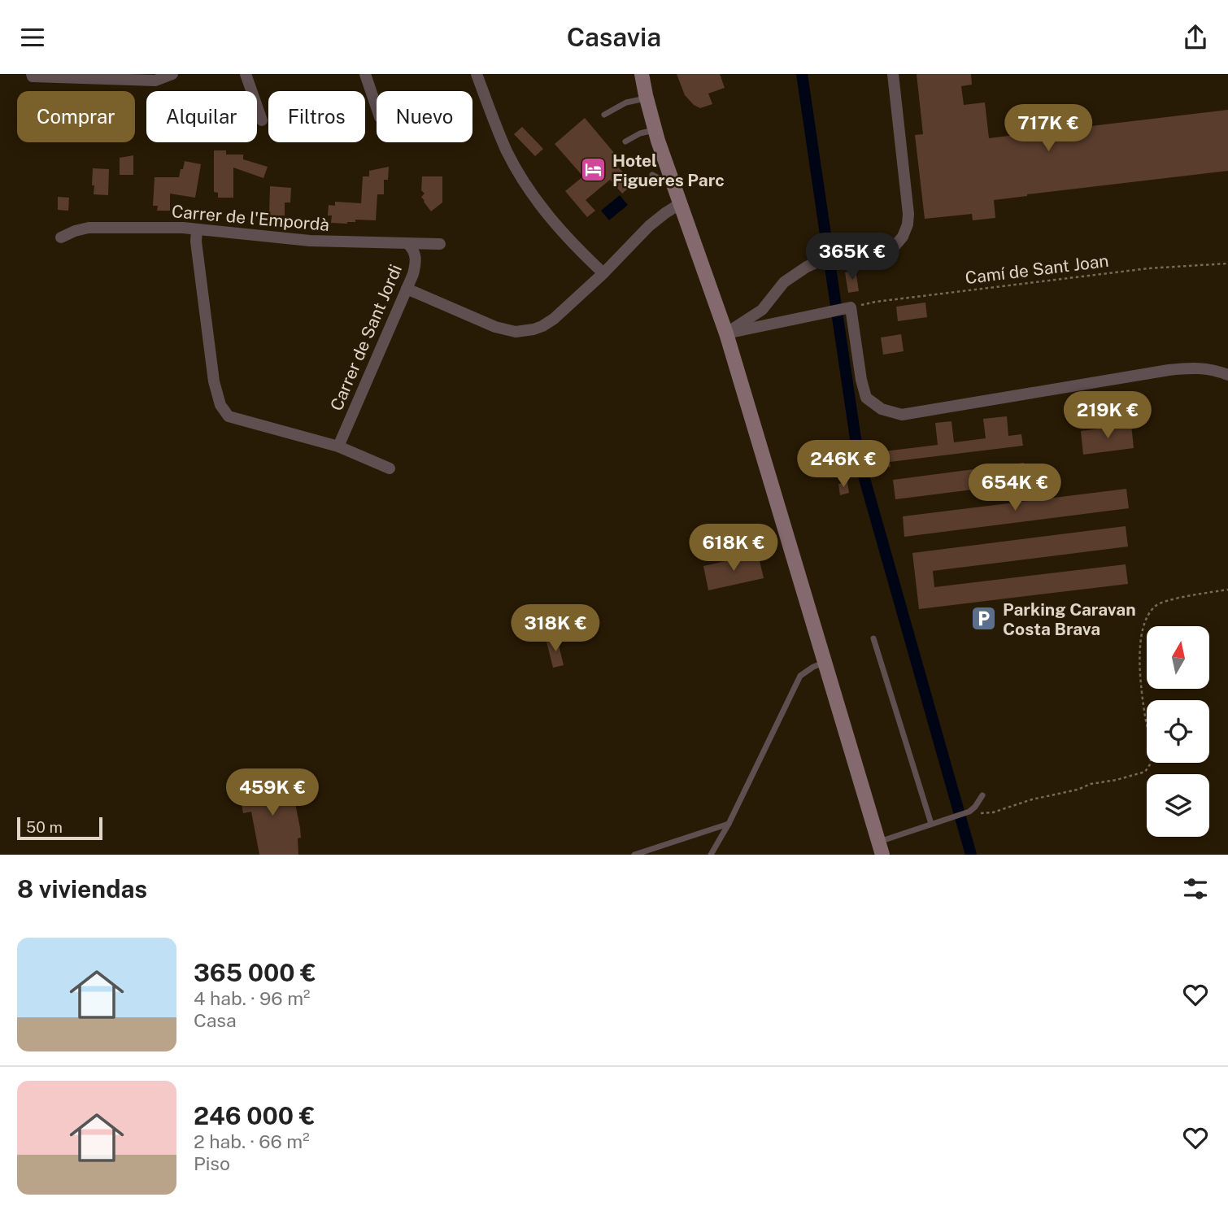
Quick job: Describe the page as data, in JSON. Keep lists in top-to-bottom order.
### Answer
{
  "streets": {
    "street": ["Carrer de l'Empordà", "Carrer de Sant Jordi"],
    "path": ["Camí de Sant Joan"]
  },
  "crossings": [
    ["Carrer de l'Empordà", "Carrer de Sant Jordi"]
  ],
  "places": {
    "hotel": ["Hotel Figueres Parc"],
    "parking": ["Parking Caravan Costa Brava"]
  },
  "scale_bar": "50 m",
  "north": "top",
  "page": {
    "header": "Casavia",
    "chip": [
      "Comprar",
      "Alquilar",
      "Filtros",
      "Nuevo"
    ],
    "price": [
      "717K €",
      "365K €",
      "219K €",
      "246K €",
      "654K €",
      "618K €",
      "318K €",
      "459K €"
    ],
    "scale": "50 m",
    "heading": "8 viviendas",
    "list": [
      {
        "name": "365 000 €",
        "note": "4 hab. · 96 m² · Casa"
      },
      {
        "name": "246 000 €",
        "note": "2 hab. · 66 m² · Piso"
      }
    ]
  }
}
